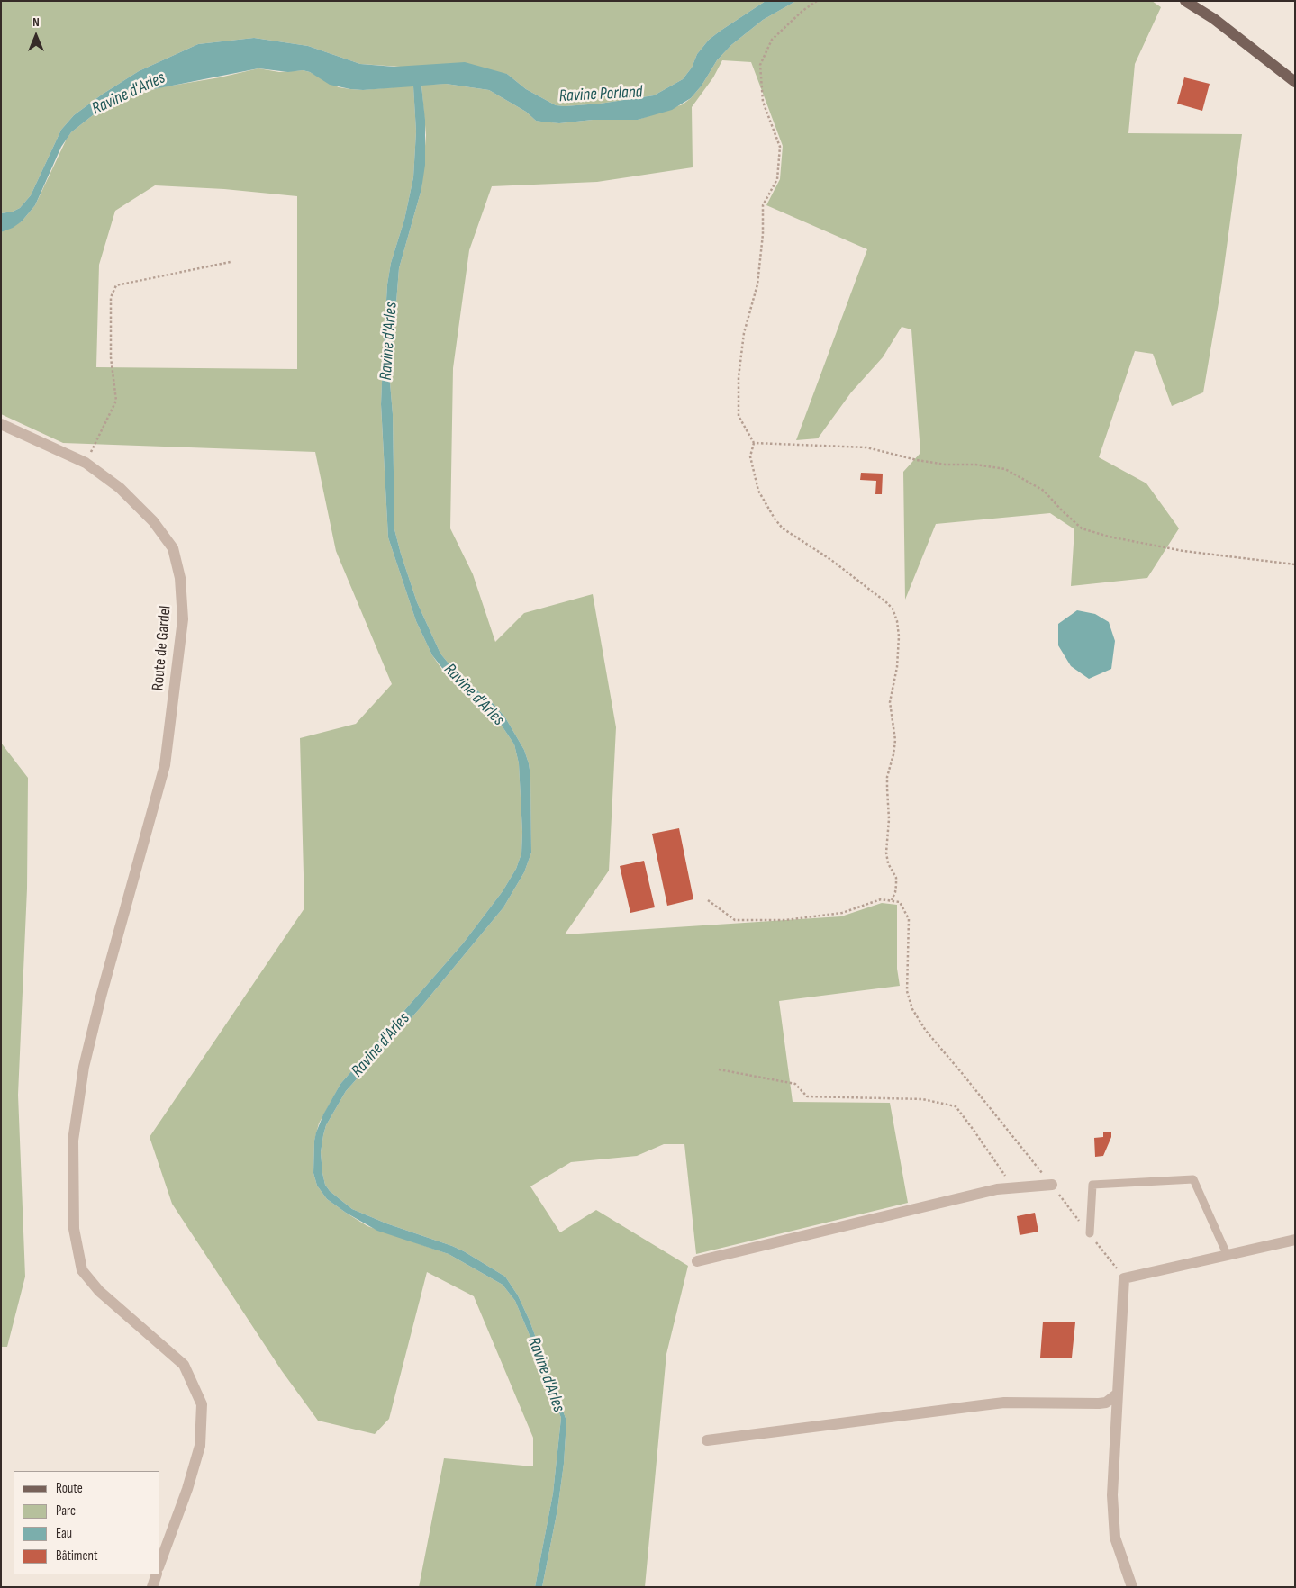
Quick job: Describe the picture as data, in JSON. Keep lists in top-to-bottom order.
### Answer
{
  "streets": {
    "street": ["Route de Gardel"]
  },
  "water": ["Ravine d'Arles", "Ravine Porland"],
  "legend": [
    "Route",
    "Parc",
    "Eau",
    "Bâtiment"
  ],
  "north": "top"
}
